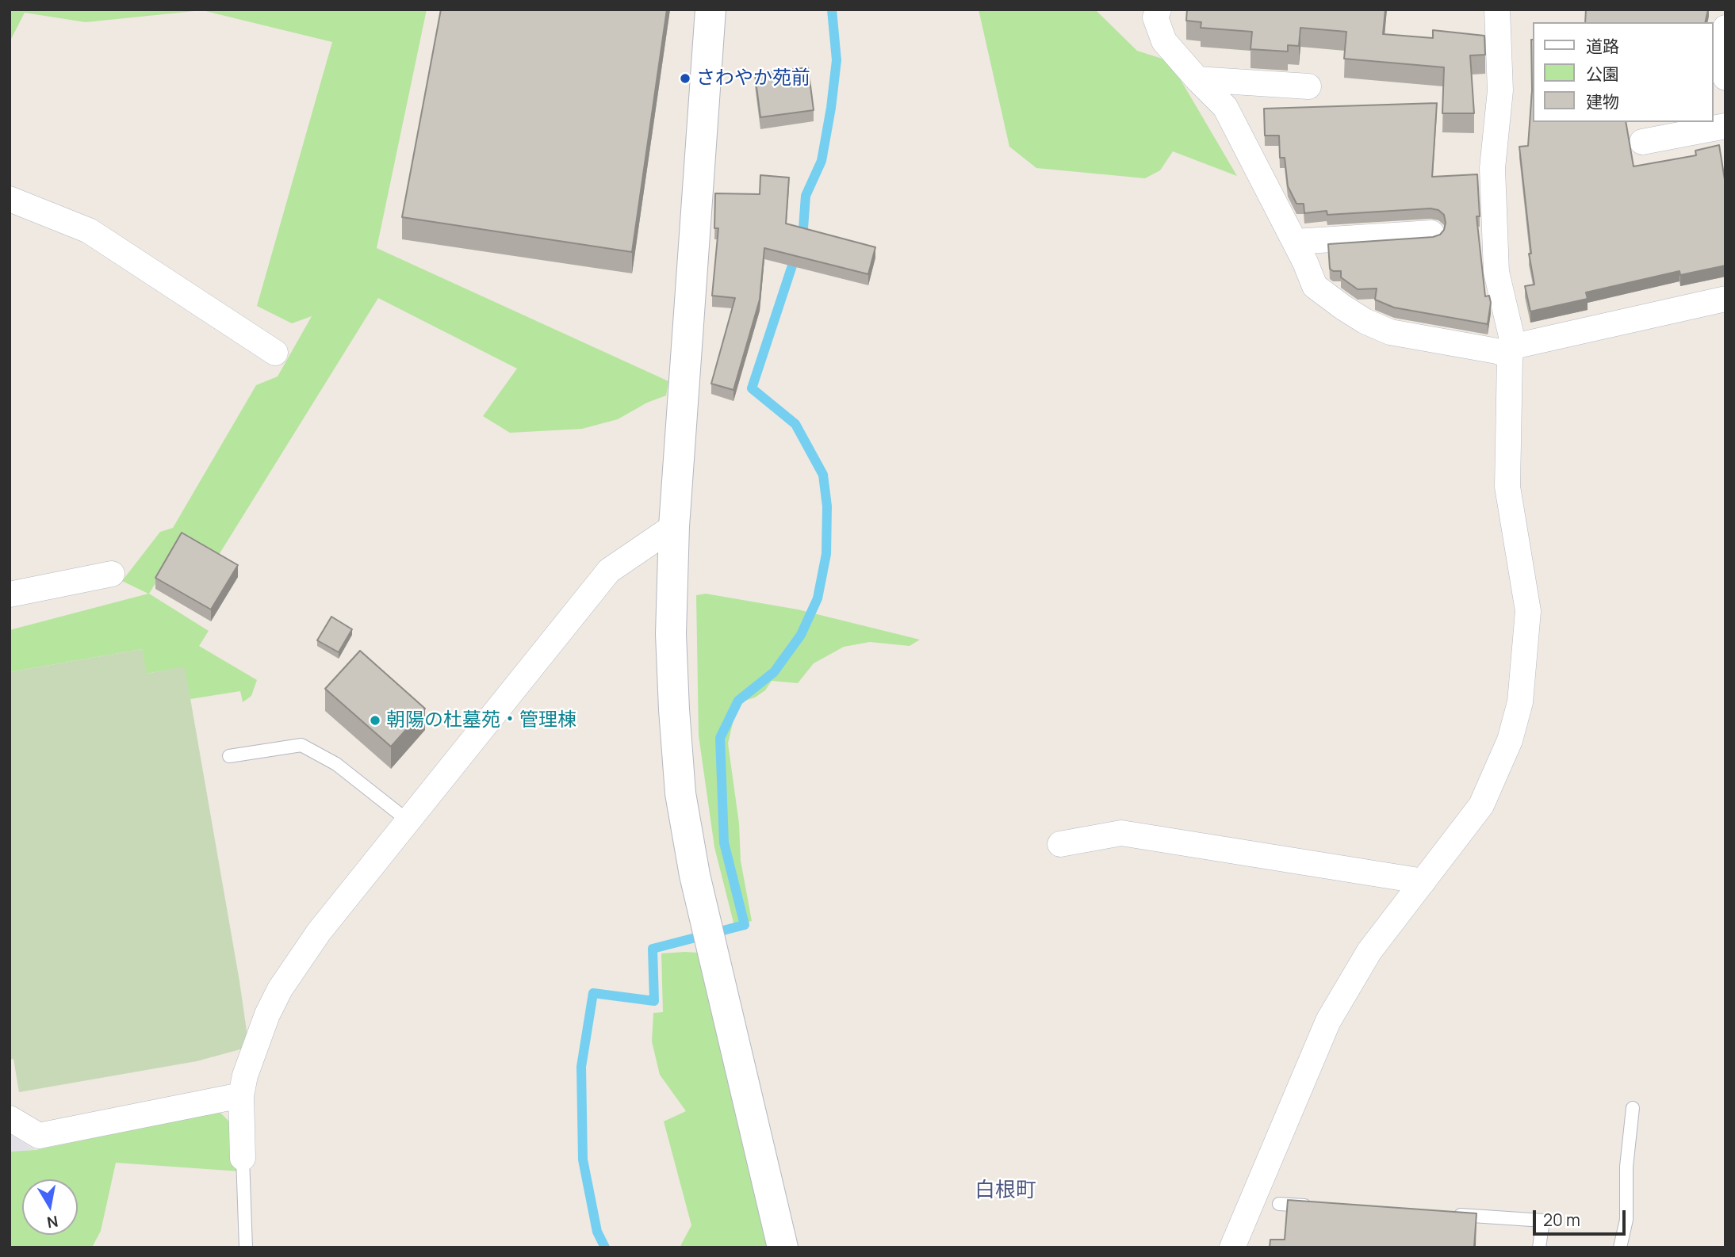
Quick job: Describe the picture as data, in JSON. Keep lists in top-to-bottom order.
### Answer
{
  "districts": ["白根町"],
  "places": ["さわやか苑前", "朝陽の杜墓苑・管理棟"],
  "legend": ["道路", "公園", "建物"],
  "scale_bar": "20 m",
  "north": "bottom"
}
